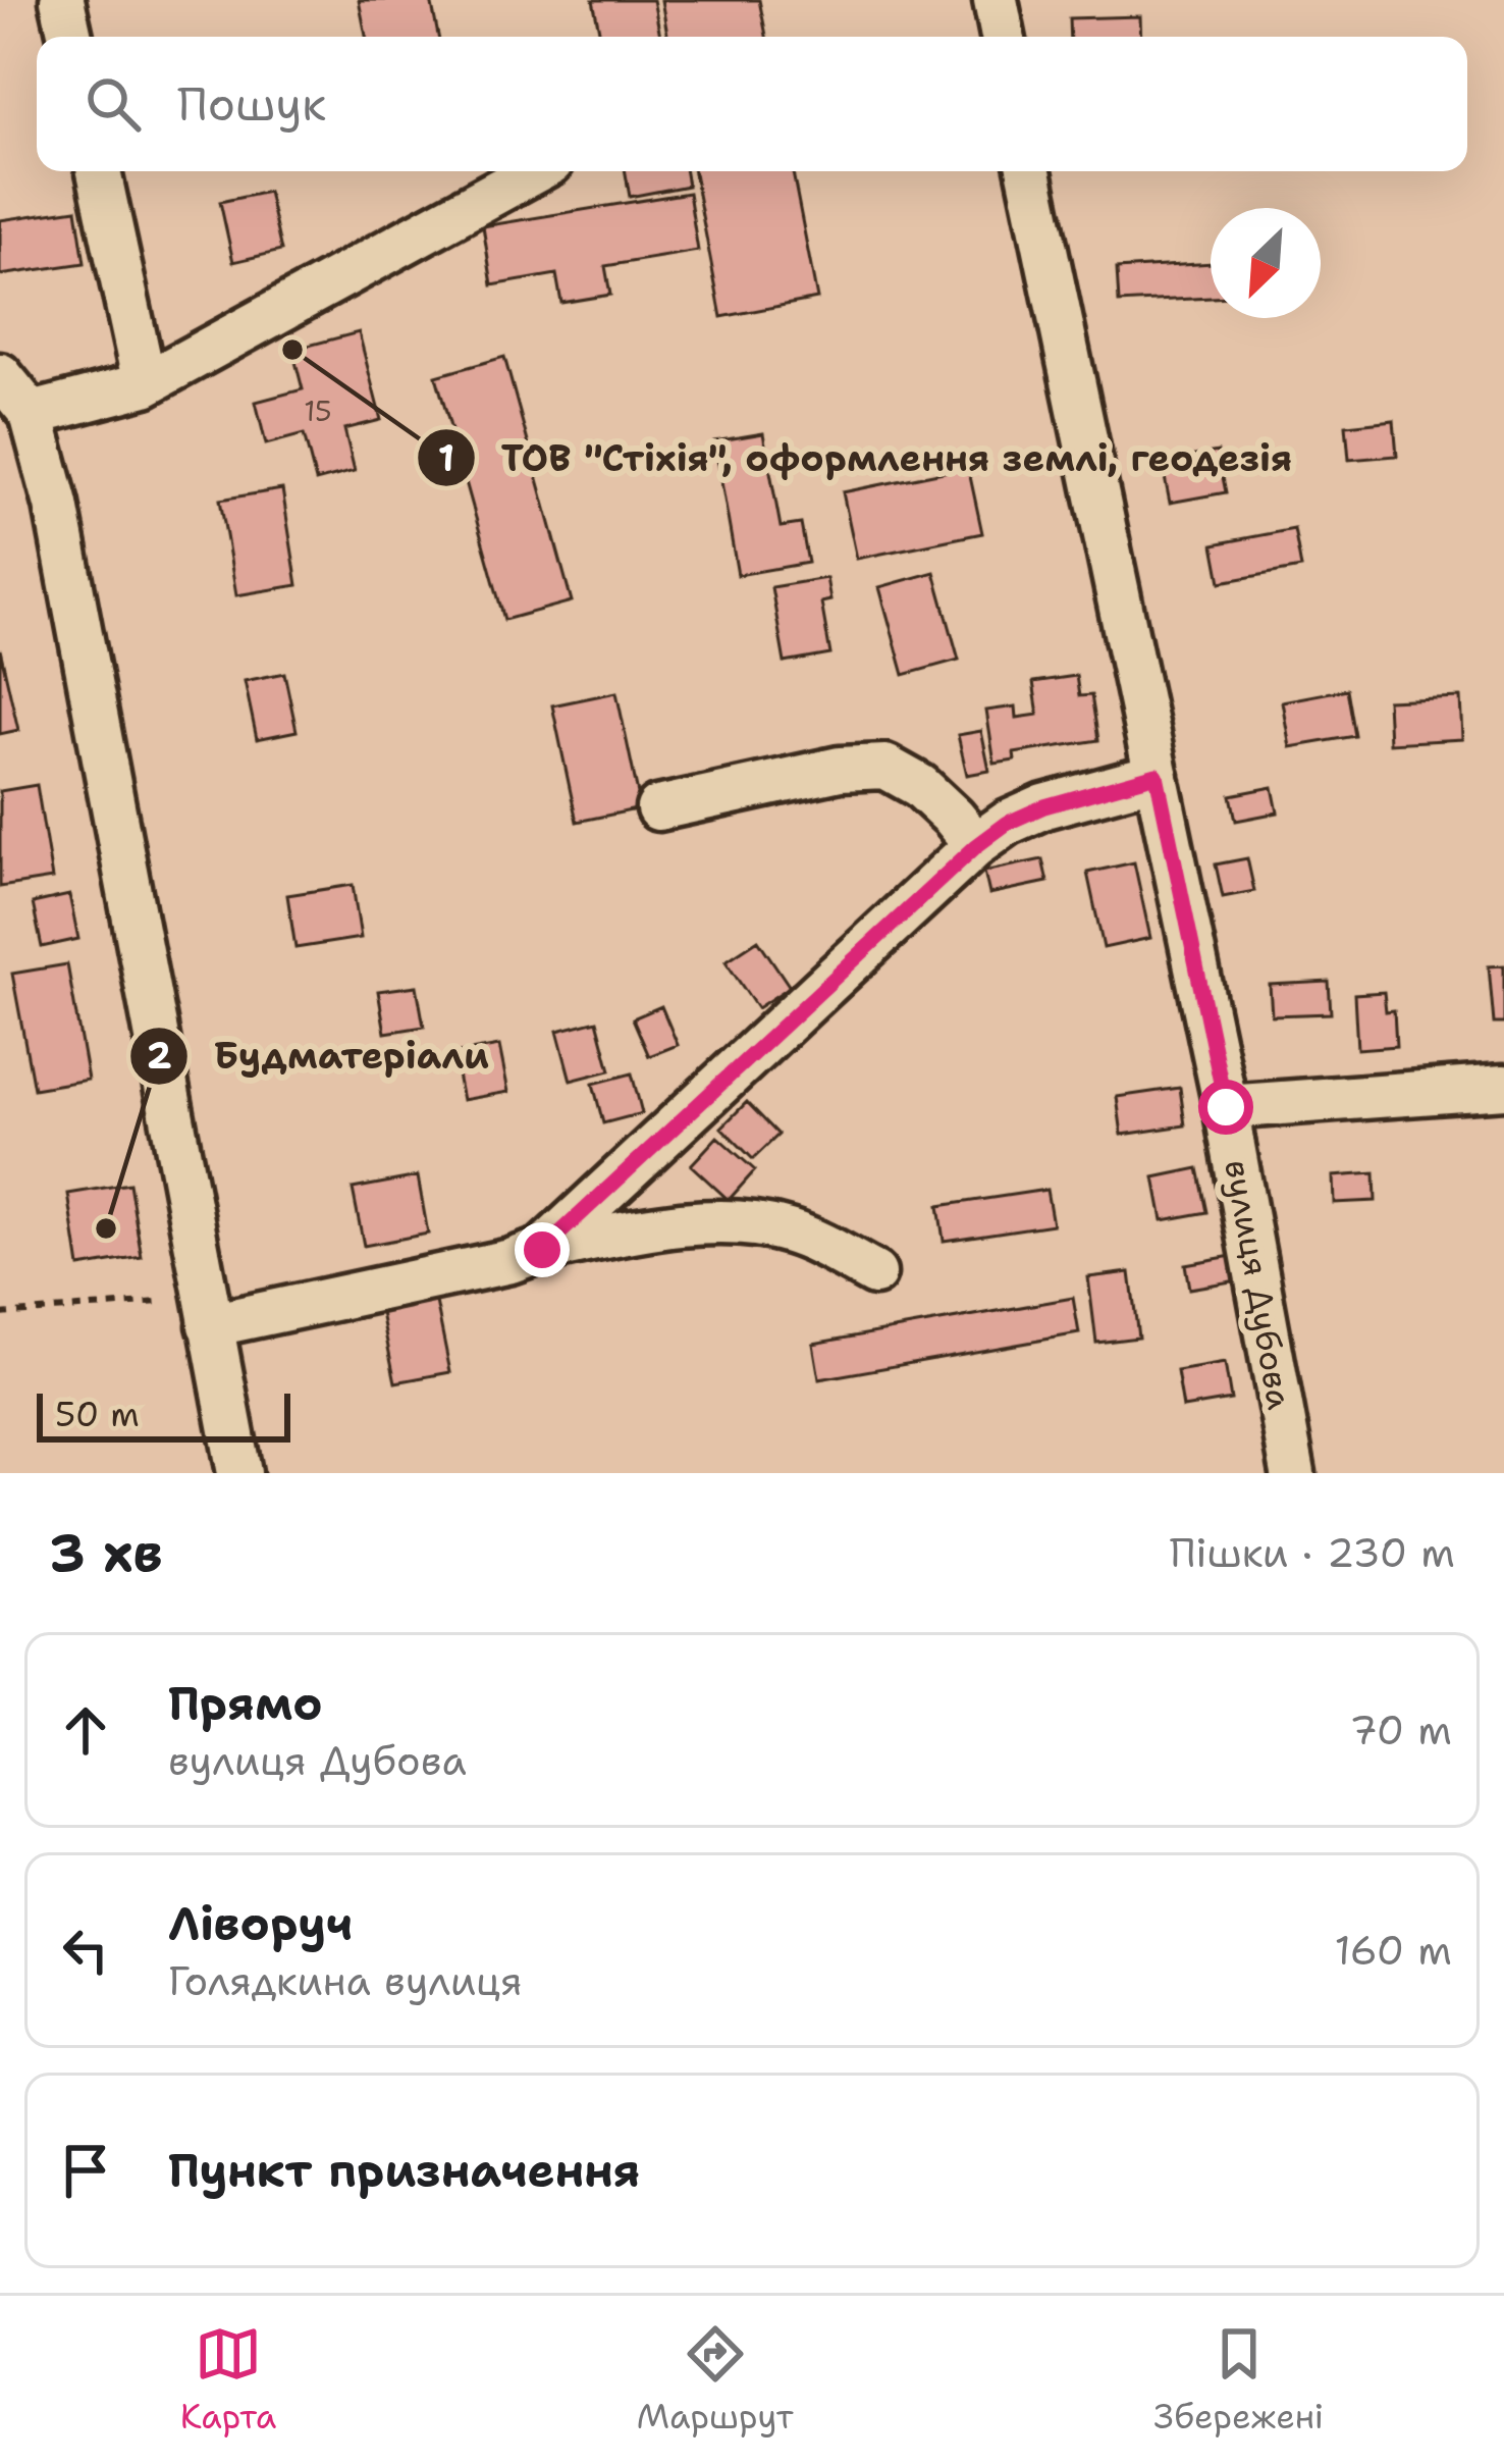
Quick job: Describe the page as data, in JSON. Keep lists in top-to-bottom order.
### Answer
{
  "streets": {
    "street": ["вулиця Дубова"]
  },
  "places": ["ТОВ \"Стіхія\", оформлення землі, геодезія", "Будматеріали"],
  "house_numbers": ["15"],
  "scale_bar": "50 m",
  "north": "bottom left",
  "page": {
    "search": "Пошук",
    "scale": "50 m",
    "heading": ["3 хв", "Пішки · 230 m"],
    "list": [
      ["Прямо", "вулиця Дубова", "70 m"],
      ["Ліворуч", "Голядкина вулиця", "160 m"],
      "Пункт призначення"
    ],
    "nav": ["Карта", "Маршрут", "Збережені"]
  }
}
